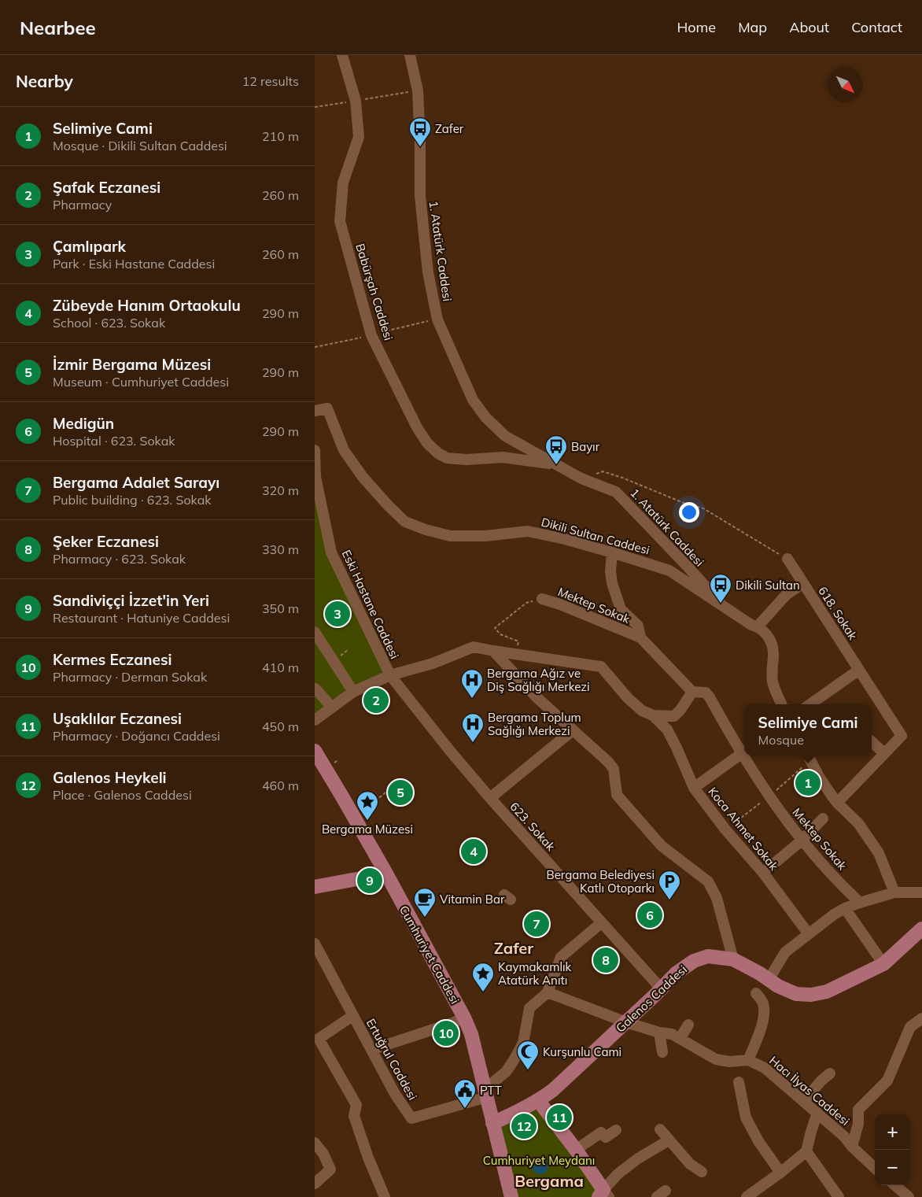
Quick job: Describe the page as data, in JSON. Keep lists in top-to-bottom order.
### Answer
{
  "streets": {
    "main road": ["Cumhuriyet Caddesi", "Galenos Caddesi"],
    "street": [
      "1. Atatürk Caddesi",
      "Babürşah Caddesi",
      "Dikili Sultan Caddesi",
      "Eski Hastane Caddesi",
      "Mektep Sokak",
      "618. Sokak",
      "623. Sokak",
      "Koca Ahmet Sokak",
      "Ertuğrul Caddesi",
      "Hacı İlyas Caddesi"
    ]
  },
  "crossings": [
    ["1. Atatürk Caddesi", "Babürşah Caddesi"],
    ["1. Atatürk Caddesi", "Dikili Sultan Caddesi"],
    ["Dikili Sultan Caddesi", "618. Sokak"],
    ["Eski Hastane Caddesi", "623. Sokak"],
    ["623. Sokak", "Galenos Caddesi"],
    ["Cumhuriyet Caddesi", "Galenos Caddesi"],
    ["Cumhuriyet Caddesi", "Ertuğrul Caddesi"]
  ],
  "districts": ["Zafer", "Bergama"],
  "parks": ["Cumhuriyet Meydanı"],
  "places": {
    "bus stop": ["Zafer", "Bayır", "Dikili Sultan"],
    "hospital": ["Bergama Ağız ve Diş Sağlığı Merkezi", "Bergama Toplum Sağlığı Merkezi"],
    "place": ["Bergama Müzesi", "Kaymakamlık Atatürk Anıtı"],
    "parking": ["Bergama Belediyesi Katlı Otoparkı"],
    "cafe": ["Vitamin Bar"],
    "mosque": ["Kurşunlu Cami"],
    "public building": ["PTT"]
  },
  "north": "bottom right",
  "page": {
    "header": "Nearbee",
    "nav": [
      "Home",
      "Map",
      "About",
      "Contact"
    ],
    "heading": ["Nearby", "12 results"],
    "list": [
      {
        "mark": "1",
        "name": "Selimiye Cami",
        "note": "Mosque · Dikili Sultan Caddesi",
        "value": "210 m"
      },
      {
        "mark": "2",
        "name": "Şafak Eczanesi",
        "note": "Pharmacy",
        "value": "260 m"
      },
      {
        "mark": "3",
        "name": "Çamlıpark",
        "note": "Park · Eski Hastane Caddesi",
        "value": "260 m"
      },
      {
        "mark": "4",
        "name": "Zübeyde Hanım Ortaokulu",
        "note": "School · 623. Sokak",
        "value": "290 m"
      },
      {
        "mark": "5",
        "name": "İzmir Bergama Müzesi",
        "note": "Museum · Cumhuriyet Caddesi",
        "value": "290 m"
      },
      {
        "mark": "6",
        "name": "Medigün",
        "note": "Hospital · 623. Sokak",
        "value": "290 m"
      },
      {
        "mark": "7",
        "name": "Bergama Adalet Sarayı",
        "note": "Public building · 623. Sokak",
        "value": "320 m"
      },
      {
        "mark": "8",
        "name": "Şeker Eczanesi",
        "note": "Pharmacy · 623. Sokak",
        "value": "330 m"
      },
      {
        "mark": "9",
        "name": "Sandiviççi İzzet'in Yeri",
        "note": "Restaurant · Hatuniye Caddesi",
        "value": "350 m"
      },
      {
        "mark": "10",
        "name": "Kermes Eczanesi",
        "note": "Pharmacy · Derman Sokak",
        "value": "410 m"
      },
      {
        "mark": "11",
        "name": "Uşaklılar Eczanesi",
        "note": "Pharmacy · Doğancı Caddesi",
        "value": "450 m"
      },
      {
        "mark": "12",
        "name": "Galenos Heykeli",
        "note": "Place · Galenos Caddesi",
        "value": "460 m"
      }
    ],
    "pins": [
      "3",
      "2",
      "1",
      "5",
      "4",
      "9",
      "6",
      "7",
      "8",
      "10",
      "11",
      "12"
    ],
    "popup": ["Selimiye Cami", "Mosque"],
    "map_buttons": ["+", "−"]
  }
}
